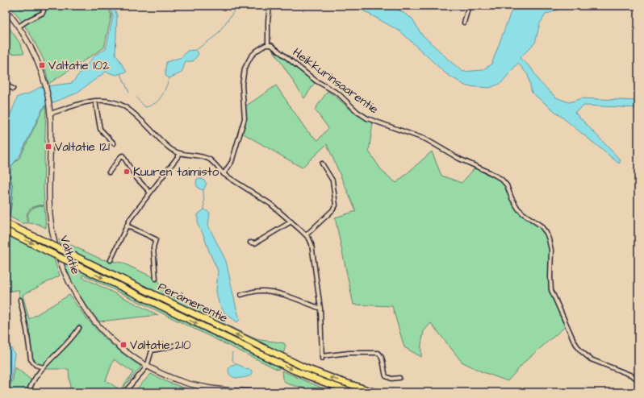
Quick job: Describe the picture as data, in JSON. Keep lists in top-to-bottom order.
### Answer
{
  "streets": {
    "highway": ["Perämerentie"],
    "main road": ["Valtatie"],
    "street": ["Heikkurinsaarentie"]
  },
  "places": {
    "transit": ["Valtatie 102", "Valtatie 121", "Valtatie 210"],
    "other": ["Kuuren taimisto"]
  }
}
